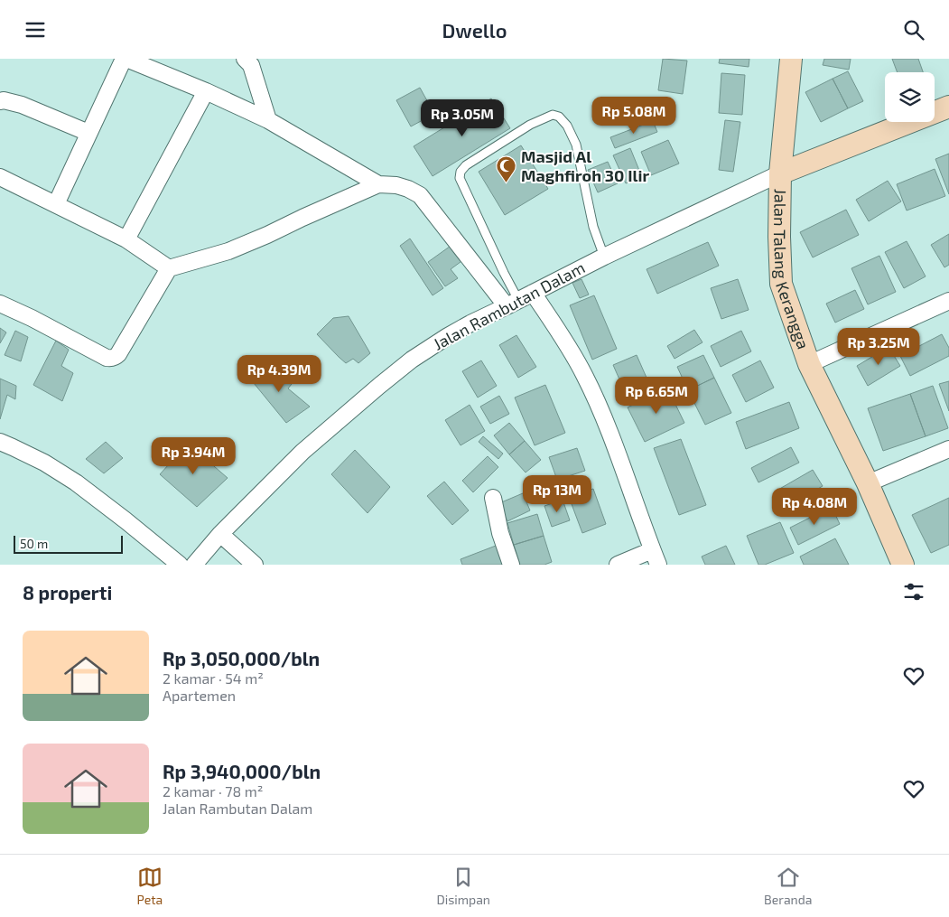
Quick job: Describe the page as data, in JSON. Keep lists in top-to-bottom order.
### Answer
{
  "streets": {
    "street": ["Jalan Talang Kerangga", "Jalan Rambutan Dalam"]
  },
  "crossings": [
    ["Jalan Talang Kerangga", "Jalan Rambutan Dalam"]
  ],
  "places": {
    "mosque": ["Masjid Al Maghfiroh 30 Ilir"]
  },
  "scale_bar": "50 m",
  "page": {
    "header": "Dwello",
    "price": [
      "Rp 5.08M",
      "Rp 3.05M",
      "Rp 3.25M",
      "Rp 4.39M",
      "Rp 6.65M",
      "Rp 3.94M",
      "Rp 13M",
      "Rp 4.08M"
    ],
    "scale": "50 m",
    "heading": "8 properti",
    "list": [
      {
        "name": "Rp 3,050,000/bln",
        "note": "2 kamar · 54 m² · Apartemen"
      },
      {
        "name": "Rp 3,940,000/bln",
        "note": "2 kamar · 78 m² · Jalan Rambutan Dalam"
      }
    ],
    "tabs": ["Peta", "Disimpan", "Beranda"]
  }
}
